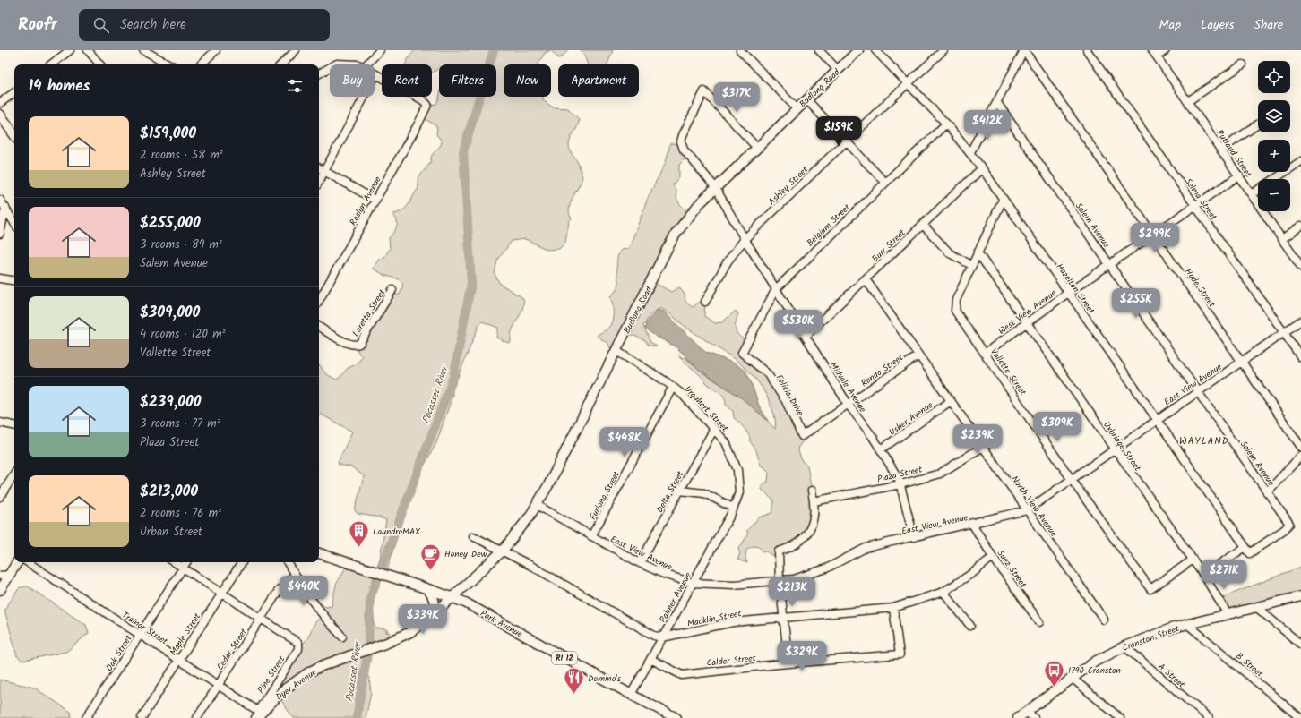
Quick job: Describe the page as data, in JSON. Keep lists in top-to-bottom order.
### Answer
{
  "streets": {
    "main road": [
      "Budlong Road",
      "Park Avenue",
      "Cranston Street",
      "RI 12",
      "Dyer Avenue"
    ],
    "street": [
      "Rutland Street",
      "Ashley Street",
      "Selma Street",
      "Roslyn Avenue",
      "Belgium Street",
      "Salem Avenue",
      "Burr Street",
      "Hyde Street",
      "Hazelton Street",
      "West View Avenue",
      "Loretta Street",
      "Rondo Street",
      "Vallette Street",
      "East View Avenue",
      "Midvale Avenue",
      "Felicia Drive",
      "Urquhart Street",
      "Usher Avenue",
      "Uxbridge Street",
      "Plaza Street",
      "Delta Street",
      "Furlong Street",
      "North View Avenue",
      "Suez Street",
      "Palmer Avenue",
      "Macklin Street",
      "Trainor Street",
      "Maple Street",
      "Cedar Street",
      "Oak Street",
      "Calder Street",
      "B Street",
      "Pine Street",
      "A Street"
    ]
  },
  "crossings": [
    ["Budlong Road", "East View Avenue"],
    ["Budlong Road", "Midvale Avenue"],
    ["Budlong Road", "Urquhart Street"],
    ["Budlong Road", "Park Avenue"],
    ["Budlong Road", "Dyer Avenue"],
    ["Rutland Street", "West View Avenue"],
    ["Ashley Street", "Hazelton Street"],
    ["Ashley Street", "Midvale Avenue"],
    ["Selma Street", "West View Avenue"],
    ["Selma Street", "East View Avenue"],
    ["Belgium Street", "Hazelton Street"],
    ["Belgium Street", "Midvale Avenue"],
    ["Belgium Street", "Felicia Drive"],
    ["Salem Avenue", "Hazelton Street"],
    ["Salem Avenue", "West View Avenue"],
    ["Salem Avenue", "East View Avenue"],
    ["Burr Street", "Hazelton Street"],
    ["Burr Street", "Midvale Avenue"],
    ["Burr Street", "North View Avenue"],
    ["Hyde Street", "West View Avenue"],
    ["Hyde Street", "East View Avenue"],
    ["Hazelton Street", "West View Avenue"],
    ["Hazelton Street", "Vallette Street"],
    ["Hazelton Street", "East View Avenue"],
    ["West View Avenue", "Vallette Street"],
    ["West View Avenue", "Uxbridge Street"],
    ["Rondo Street", "Midvale Avenue"],
    ["Rondo Street", "Felicia Drive"],
    ["Rondo Street", "North View Avenue"],
    ["Vallette Street", "East View Avenue"],
    ["Vallette Street", "Uxbridge Street"],
    ["East View Avenue", "Midvale Avenue"],
    ["East View Avenue", "Uxbridge Street"],
    ["East View Avenue", "Delta Street"],
    ["East View Avenue", "Furlong Street"],
    ["East View Avenue", "North View Avenue"],
    ["East View Avenue", "Suez Street"],
    ["East View Avenue", "Palmer Avenue"],
    ["Midvale Avenue", "Usher Avenue"],
    ["Midvale Avenue", "Plaza Street"],
    ["Urquhart Street", "Delta Street"],
    ["Urquhart Street", "Furlong Street"],
    ["Urquhart Street", "Palmer Avenue"],
    ["Usher Avenue", "North View Avenue"],
    ["Uxbridge Street", "Cranston Street"],
    ["Plaza Street", "North View Avenue"],
    ["Suez Street", "Macklin Street"],
    ["Palmer Avenue", "Macklin Street"],
    ["Palmer Avenue", "Park Avenue"],
    ["Palmer Avenue", "Calder Street"],
    ["Macklin Street", "Calder Street"],
    ["Park Avenue", "Dyer Avenue"],
    ["Trainor Street", "Maple Street"],
    ["Trainor Street", "Cedar Street"],
    ["Trainor Street", "Oak Street"],
    ["Trainor Street", "Pine Street"],
    ["Trainor Street", "Dyer Avenue"],
    ["Cranston Street", "B Street"],
    ["Cranston Street", "A Street"],
    ["Cedar Street", "Pine Street"],
    ["Pine Street", "Dyer Avenue"]
  ],
  "districts": ["WAYLAND"],
  "water": ["Pocasset River"],
  "places": {
    "building": ["LaundroMAX"],
    "cafe": ["Honey Dew"],
    "bus stop": ["1790 Cranston"],
    "restaurant": ["Domino's"]
  },
  "page": {
    "header": "Roofr",
    "search": "Search here",
    "nav": ["Map", "Layers", "Share"],
    "map_buttons": ["+", "−"],
    "chip": [
      "Buy",
      "Rent",
      "Filters",
      "New",
      "Apartment"
    ],
    "heading": "14 homes",
    "price": [
      "$317K",
      "$412K",
      "$159K",
      "$299K",
      "$255K",
      "$530K",
      "$309K",
      "$239K",
      "$448K",
      "$271K",
      "$440K",
      "$213K",
      "$339K",
      "$329K"
    ],
    "list": [
      {
        "name": "$159,000",
        "note": "2 rooms · 58 m² · Ashley Street"
      },
      {
        "name": "$255,000",
        "note": "3 rooms · 89 m² · Salem Avenue"
      },
      {
        "name": "$309,000",
        "note": "4 rooms · 120 m² · Vallette Street"
      },
      {
        "name": "$239,000",
        "note": "3 rooms · 77 m² · Plaza Street"
      },
      {
        "name": "$213,000",
        "note": "2 rooms · 76 m² · Urban Street"
      }
    ]
  }
}
